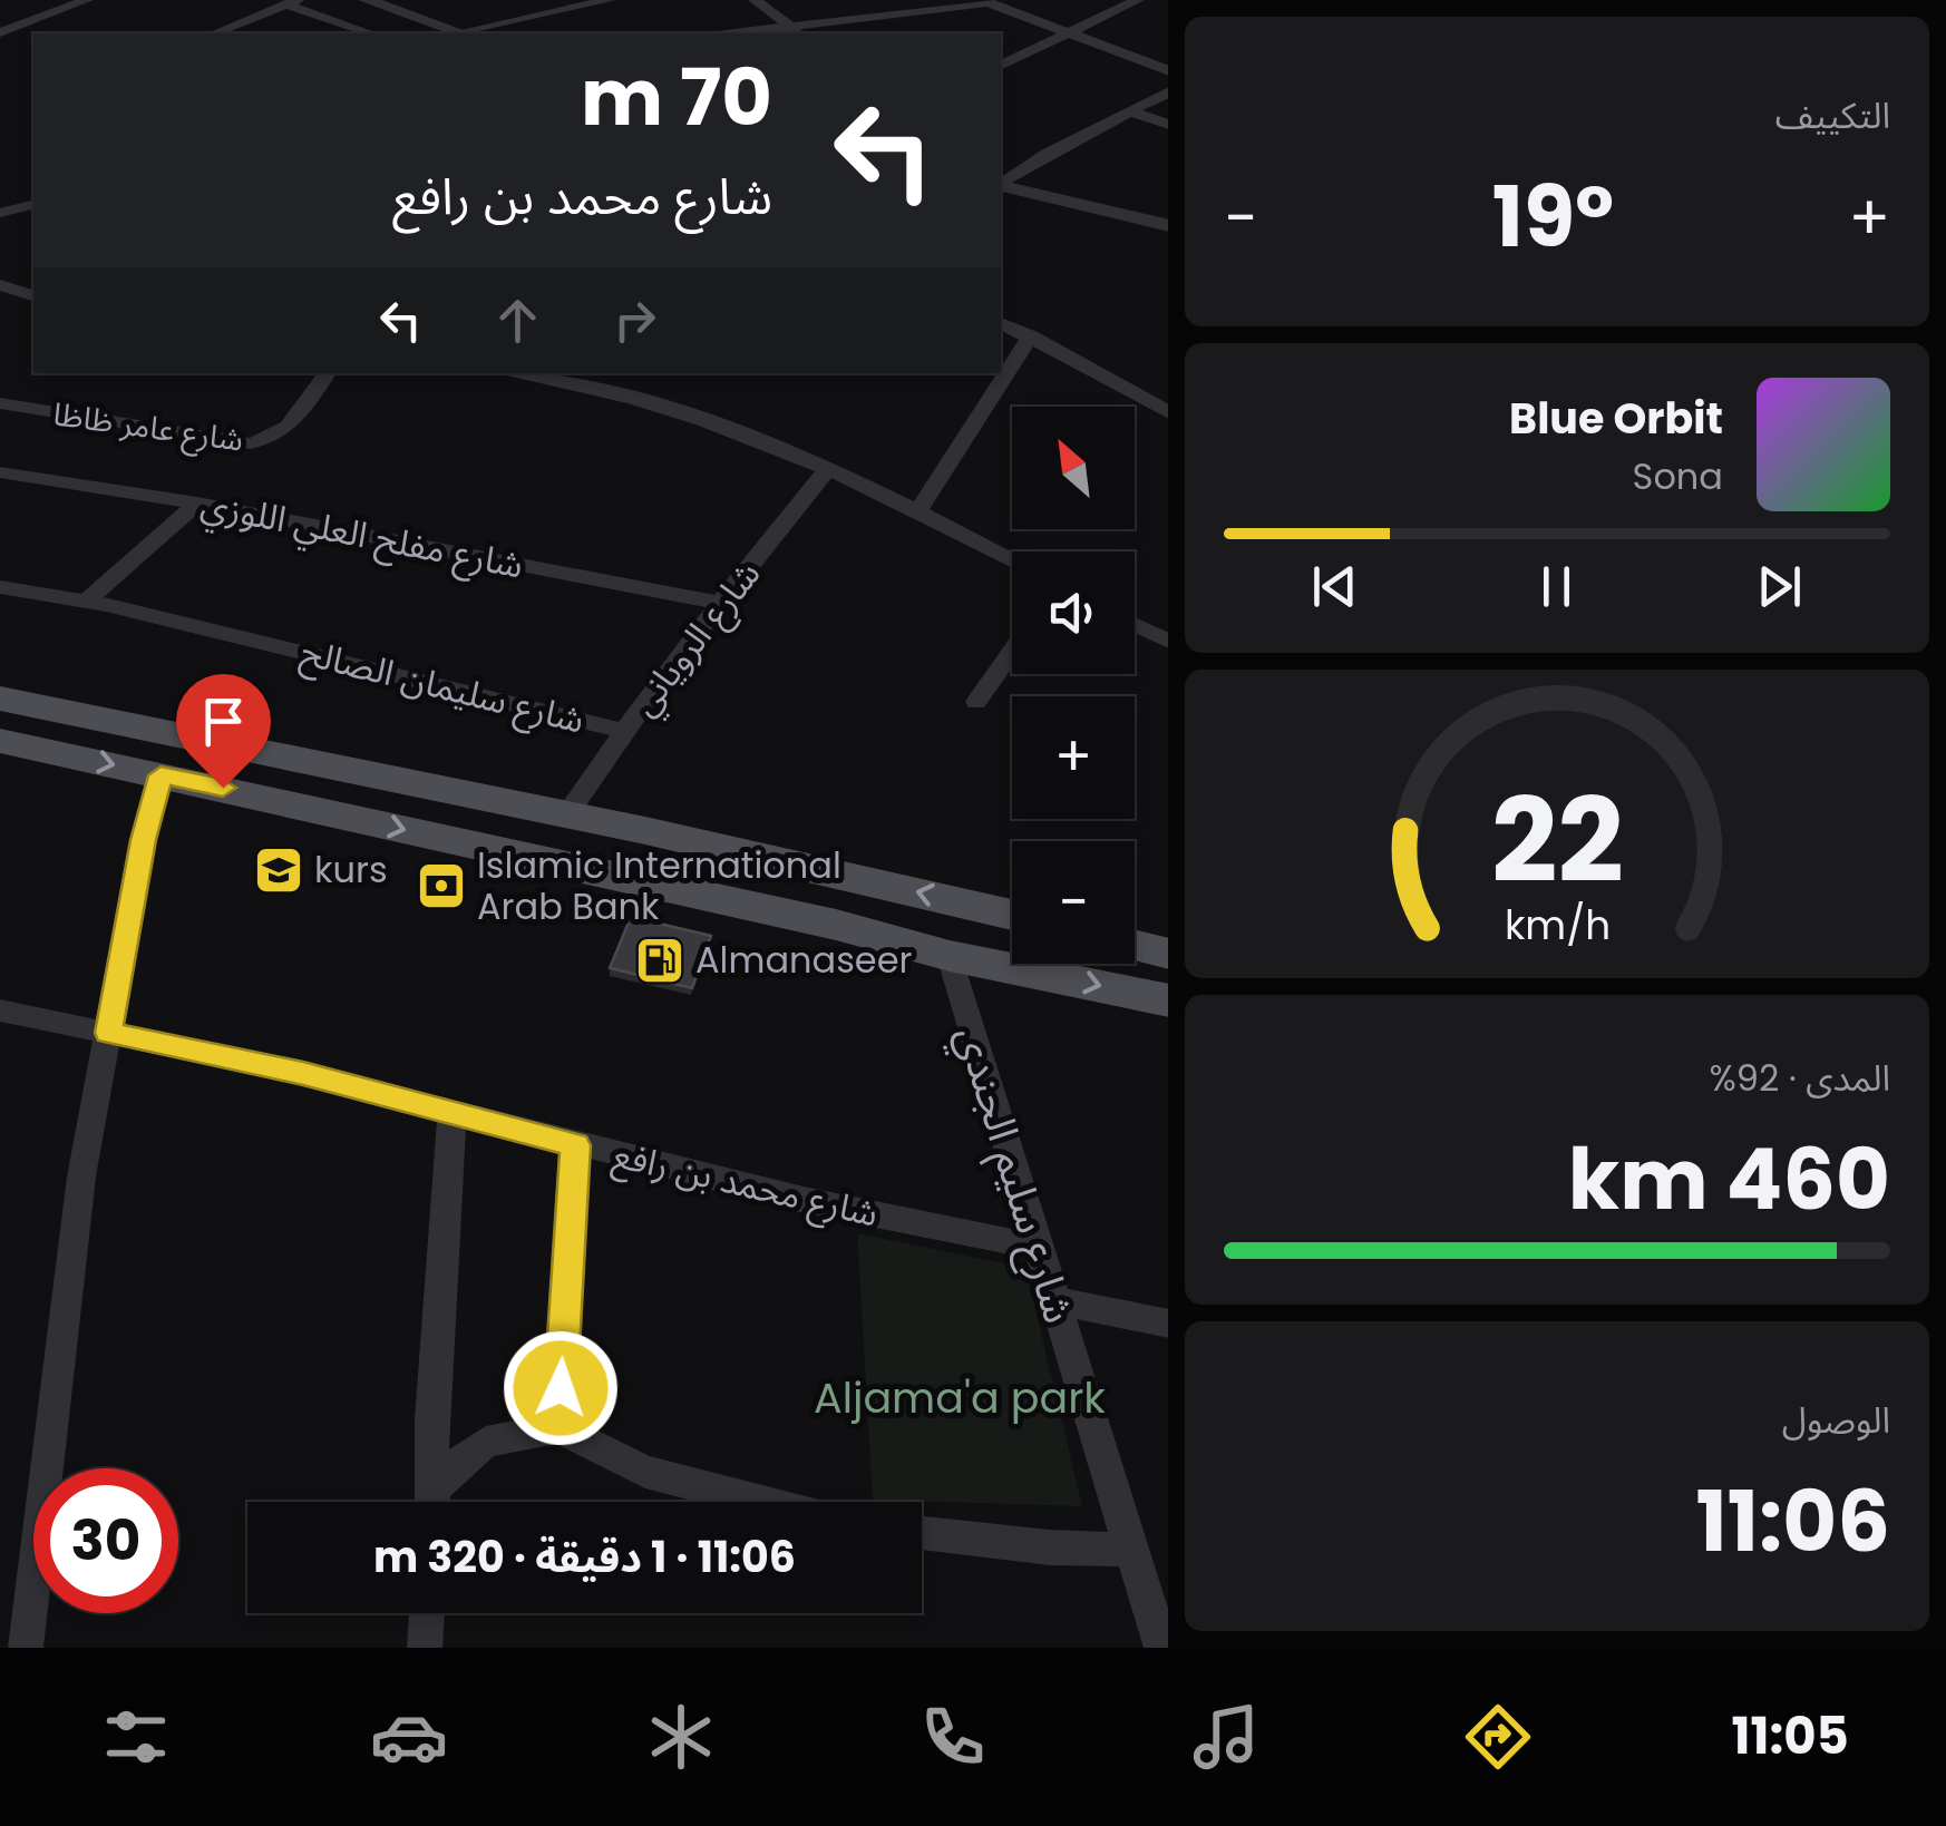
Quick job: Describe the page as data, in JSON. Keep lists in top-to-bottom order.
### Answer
{
  "streets": {
    "street": [
      "شارع عامر ظاظا",
      "شارع مفلح العلي اللوزي",
      "شارع الروياني",
      "شارع سليمان الصالح",
      "شارع سليم الجندي",
      "شارع محمد بن رافع"
    ]
  },
  "crossings": [
    ["شارع مفلح العلي اللوزي", "شارع الروياني"],
    ["شارع الروياني", "شارع سليمان الصالح"],
    ["شارع سليم الجندي", "شارع محمد بن رافع"]
  ],
  "parks": ["Aljama'a park"],
  "places": {
    "school or university": ["kurs"],
    "bank": ["Islamic International Arab Bank"],
    "fuel station": ["Almanaseer"]
  },
  "north": "top left",
  "page": {
    "tile": [
      "التكييف",
      ["المدى · 92%", "460 km"],
      ["الوصول", "11:06"]
    ],
    "turn": ["70 m", "شارع محمد بن رافع"],
    "heat": ["−", "19°", "+"],
    "song": ["Blue Orbit", "Sona"],
    "map_buttons": ["+", "−"],
    "limit": "30",
    "trip": "11:06 · 1 دقيقة · 320 m",
    "tabs": "11:05",
    "gauge": ["22", "km/h"]
  }
}
